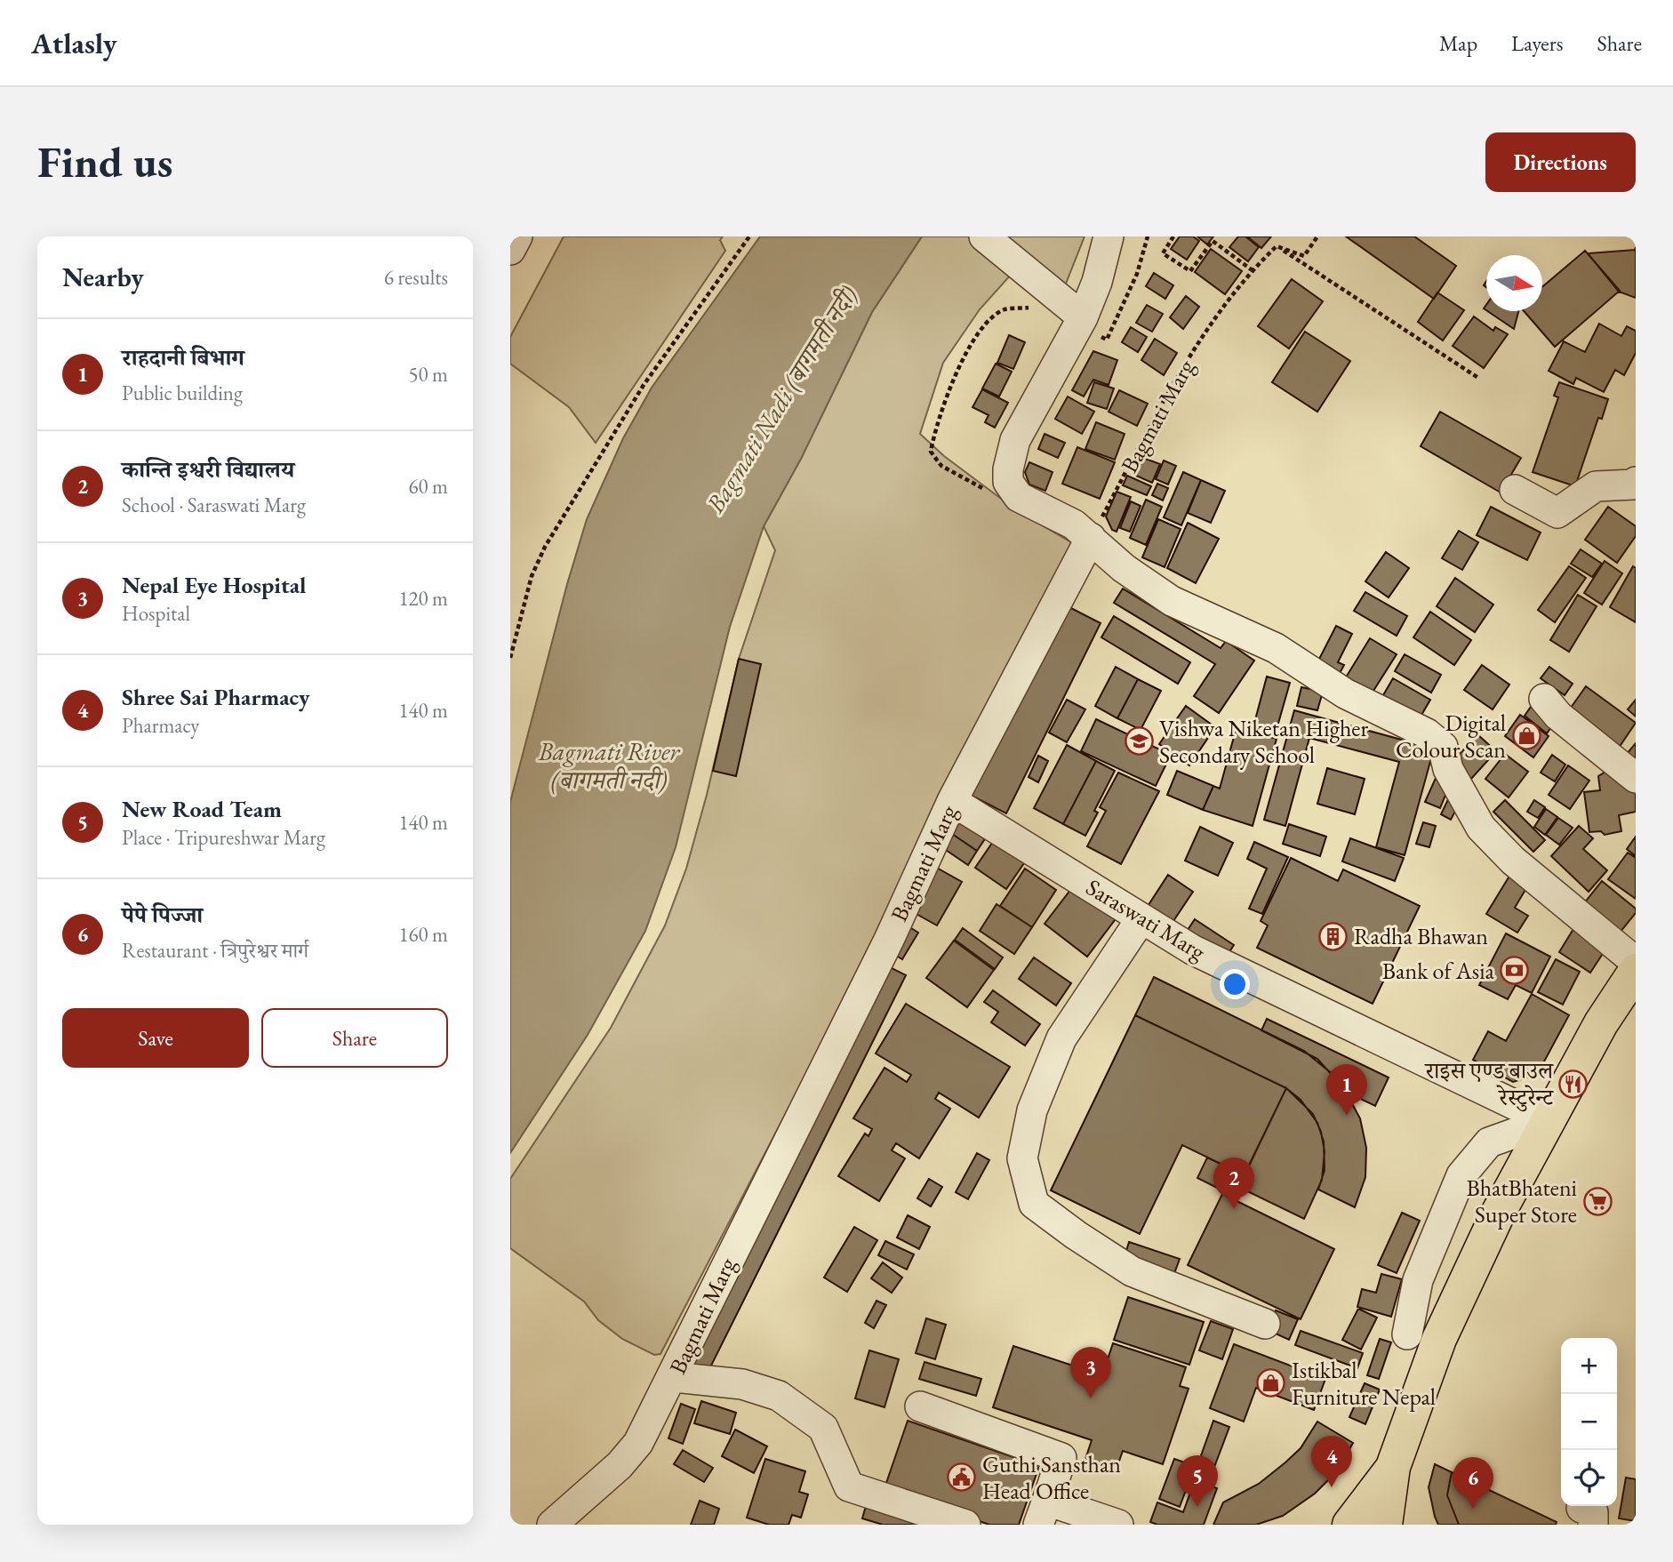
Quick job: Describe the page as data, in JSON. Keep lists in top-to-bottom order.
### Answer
{
  "streets": {
    "street": ["Bagmati Marg", "Saraswati Marg"]
  },
  "crossings": [
    ["Bagmati Marg", "Saraswati Marg"]
  ],
  "water": ["Bagmati Nadi (बागमती नदी)", "Bagmati River (बागमती नदी)"],
  "places": {
    "shop": ["Digital Colour Scan", "Istikbal Furniture Nepal"],
    "school or university": ["Vishwa Niketan Higher Secondary School"],
    "building": ["Radha Bhawan"],
    "bank": ["Bank of Asia"],
    "restaurant": ["राइस एण्ड बाउल रेस्टुरेन्ट"],
    "supermarket": ["BhatBhateni Super Store"],
    "public building": ["Guthi Sansthan Head Office"]
  },
  "north": "right",
  "page": {
    "header": "Atlasly",
    "nav": ["Map", "Layers", "Share"],
    "buttons": [
      "Directions",
      ["Save", "Share"]
    ],
    "title": "Find us",
    "heading": ["Nearby", "6 results"],
    "list": [
      {
        "mark": "1",
        "name": "राहदानी बिभाग",
        "note": "Public building",
        "value": "50 m"
      },
      {
        "mark": "2",
        "name": "कान्ति इश्वरी विद्यालय",
        "note": "School · Saraswati Marg",
        "value": "60 m"
      },
      {
        "mark": "3",
        "name": "Nepal Eye Hospital",
        "note": "Hospital",
        "value": "120 m"
      },
      {
        "mark": "4",
        "name": "Shree Sai Pharmacy",
        "note": "Pharmacy",
        "value": "140 m"
      },
      {
        "mark": "5",
        "name": "New Road Team",
        "note": "Place · Tripureshwar Marg",
        "value": "140 m"
      },
      {
        "mark": "6",
        "name": "पेपे पिज्जा",
        "note": "Restaurant · त्रिपुरेश्वर मार्ग",
        "value": "160 m"
      }
    ],
    "pins": [
      "1",
      "2",
      "3",
      "4",
      "5",
      "6"
    ],
    "map_buttons": ["+", "−"]
  }
}
